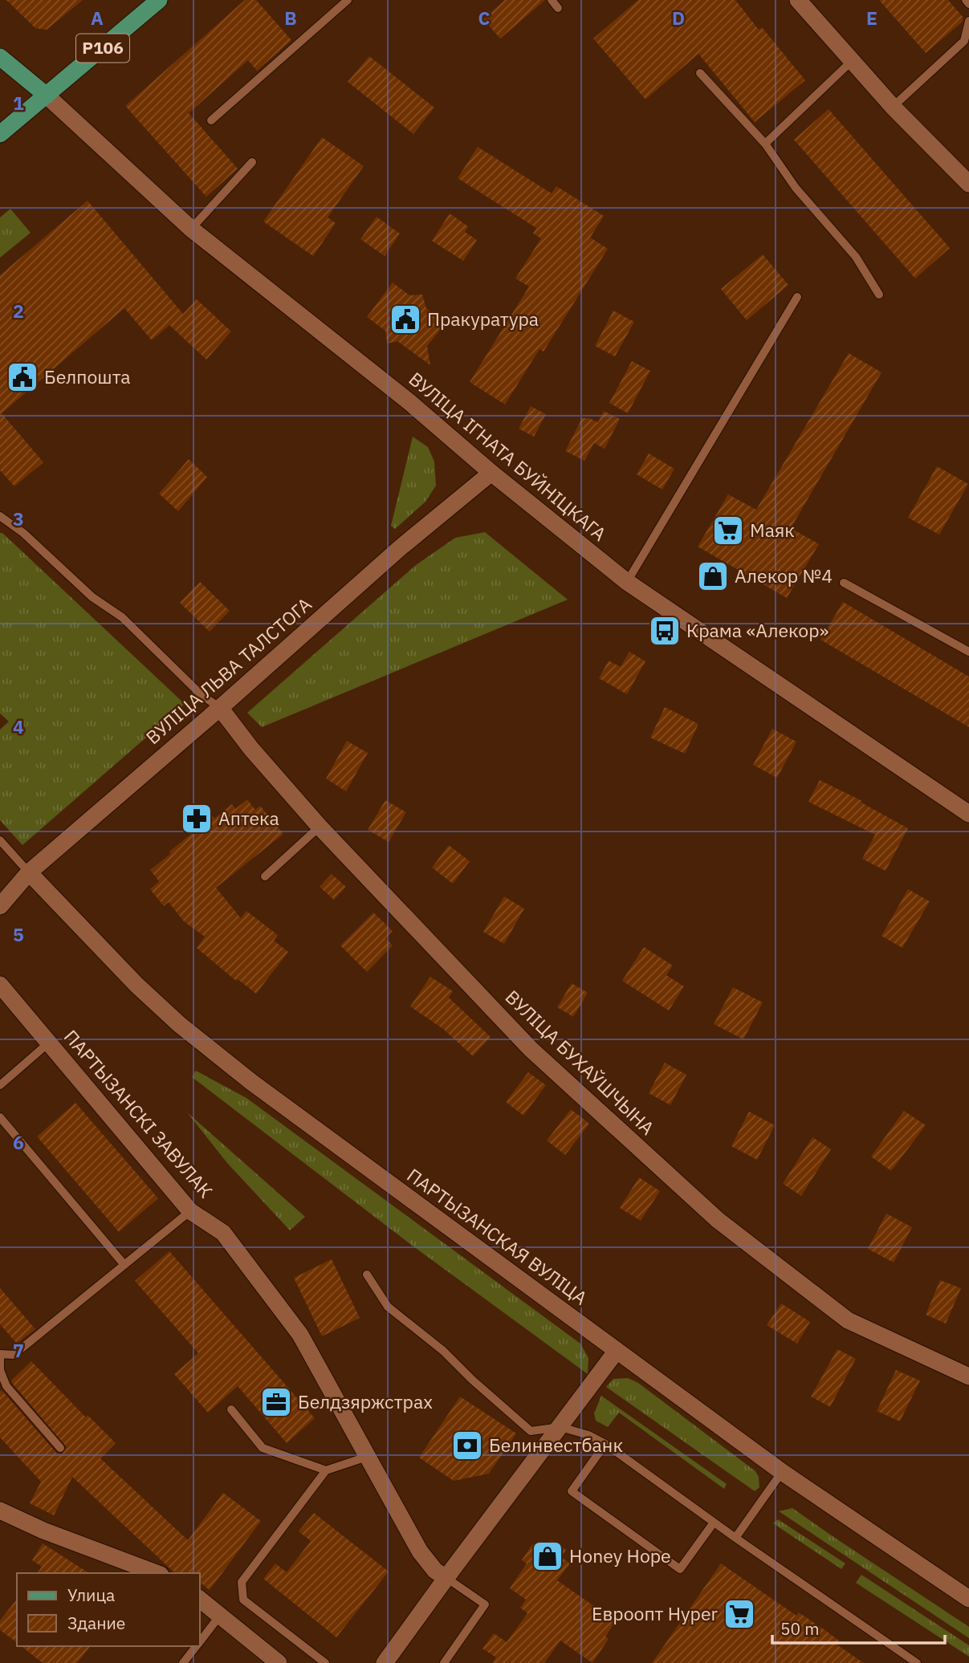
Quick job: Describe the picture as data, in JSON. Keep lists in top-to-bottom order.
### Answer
{
  "streets": {
    "main road": ["Р106"],
    "street": [
      "ВУЛІЦА ІГНАТА БУЙНІЦКАГА",
      "ВУЛІЦА ЛЬВА ТАЛСТОГА",
      "ВУЛІЦА БУХАЎШЧЫНА",
      "ПАРТЫЗАНСКІ ЗАВУЛАК",
      "ПАРТЫЗАНСКАЯ ВУЛІЦА"
    ]
  },
  "crossings": [
    ["Р106", "ВУЛІЦА ІГНАТА БУЙНІЦКАГА"],
    ["ВУЛІЦА ІГНАТА БУЙНІЦКАГА", "ВУЛІЦА ЛЬВА ТАЛСТОГА"],
    ["ВУЛІЦА ЛЬВА ТАЛСТОГА", "ВУЛІЦА БУХАЎШЧЫНА"],
    ["ВУЛІЦА ЛЬВА ТАЛСТОГА", "ПАРТЫЗАНСКАЯ ВУЛІЦА"]
  ],
  "places": {
    "public building": ["Пракуратура", "Белпошта"],
    "supermarket": ["Маяк", "Евроопт Hyper"],
    "shop": ["Алекор №4", "Honey Hope"],
    "bus stop": ["Крама «Алекор»"],
    "pharmacy": ["Аптека"],
    "office": ["Белдзяржстрах"],
    "bank": ["Белинвестбанк"]
  },
  "legend": ["Улица", "Здание"],
  "scale_bar": "50 m",
  "grid": {
    "columns": [
      "A",
      "B",
      "C",
      "D",
      "E"
    ],
    "rows": [
      "1",
      "2",
      "3",
      "4",
      "5",
      "6",
      "7"
    ]
  }
}
